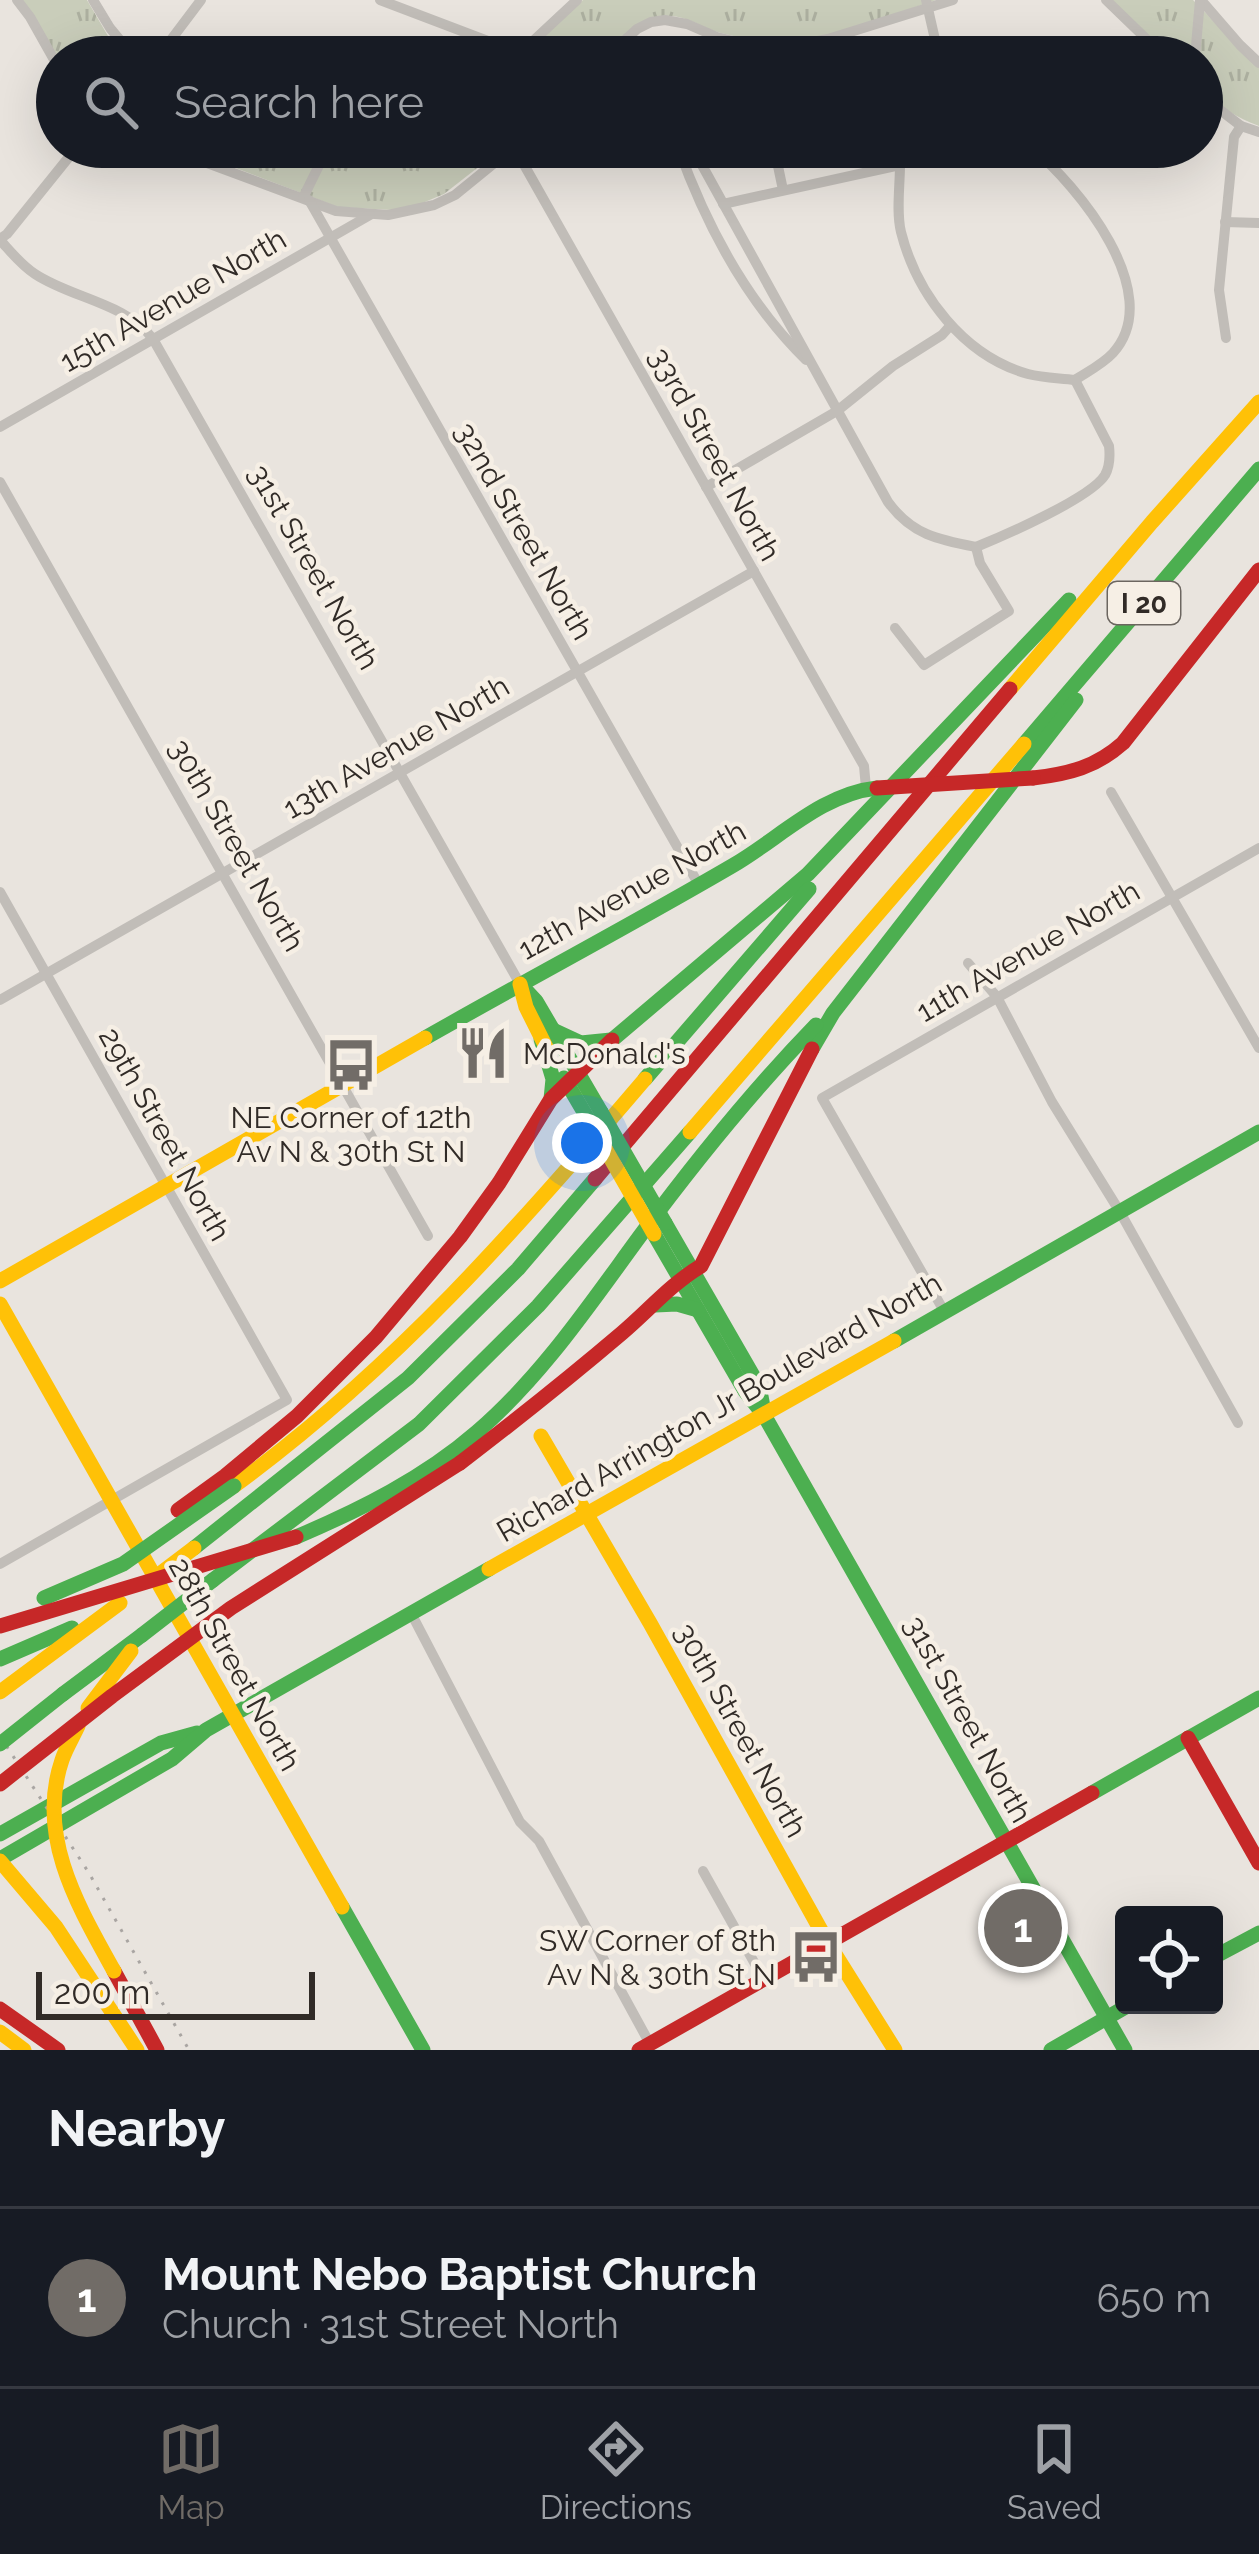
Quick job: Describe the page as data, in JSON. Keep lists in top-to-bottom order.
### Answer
{
  "streets": {
    "main road": [
      "31st Street North",
      "I 20",
      "30th Street North",
      "12th Avenue North",
      "Richard Arrington Jr Boulevard North",
      "28th Street North"
    ],
    "street": [
      "15th Avenue North",
      "33rd Street North",
      "32nd Street North",
      "13th Avenue North",
      "11th Avenue North",
      "29th Street North"
    ]
  },
  "crossings": [
    ["15th Avenue North", "32nd Street North"],
    ["15th Avenue North", "31st Street North"],
    ["33rd Street North", "13th Avenue North"],
    ["33rd Street North", "12th Avenue North"],
    ["32nd Street North", "13th Avenue North"],
    ["32nd Street North", "12th Avenue North"],
    ["31st Street North", "13th Avenue North"],
    ["31st Street North", "12th Avenue North"],
    ["31st Street North", "Richard Arrington Jr Boulevard North"],
    ["13th Avenue North", "30th Street North"],
    ["13th Avenue North", "29th Street North"],
    ["30th Street North", "12th Avenue North"],
    ["30th Street North", "Richard Arrington Jr Boulevard North"],
    ["12th Avenue North", "29th Street North"],
    ["11th Avenue North", "Richard Arrington Jr Boulevard North"],
    ["29th Street North", "28th Street North"],
    ["Richard Arrington Jr Boulevard North", "28th Street North"]
  ],
  "places": {
    "restaurant": ["McDonald's"],
    "bus stop": ["NE Corner of 12th Av N & 30th St N", "SW Corner of 8th Av N & 30th St N"]
  },
  "scale_bar": "200 m",
  "page": {
    "search": "Search here",
    "pins": "1",
    "scale": "200 m",
    "heading": "Nearby",
    "list": [
      {
        "mark": "1",
        "name": "Mount Nebo Baptist Church",
        "note": "Church · 31st Street North",
        "value": "650 m"
      }
    ],
    "nav": ["Map", "Directions", "Saved"]
  }
}
